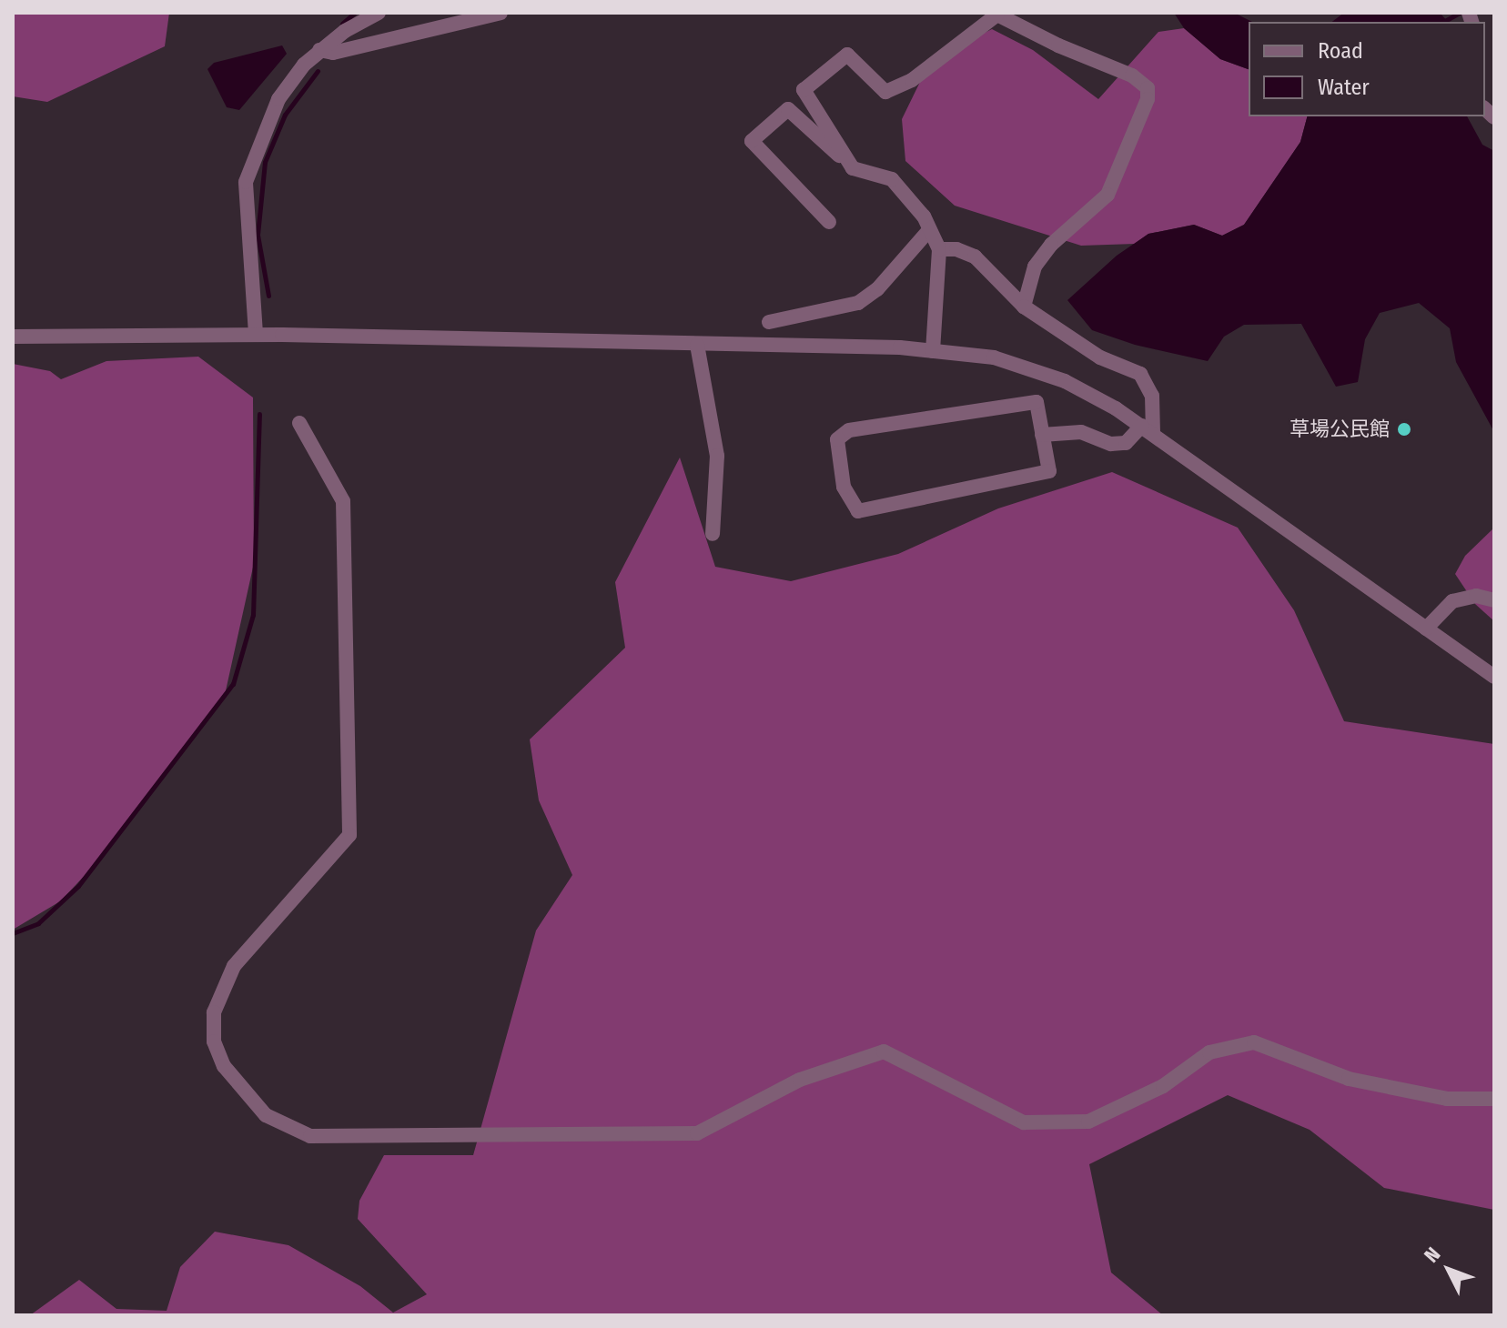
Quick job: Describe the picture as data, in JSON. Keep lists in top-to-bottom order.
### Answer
{
  "places": ["草場公民館"],
  "legend": ["Road", "Water"],
  "north": "top left"
}
